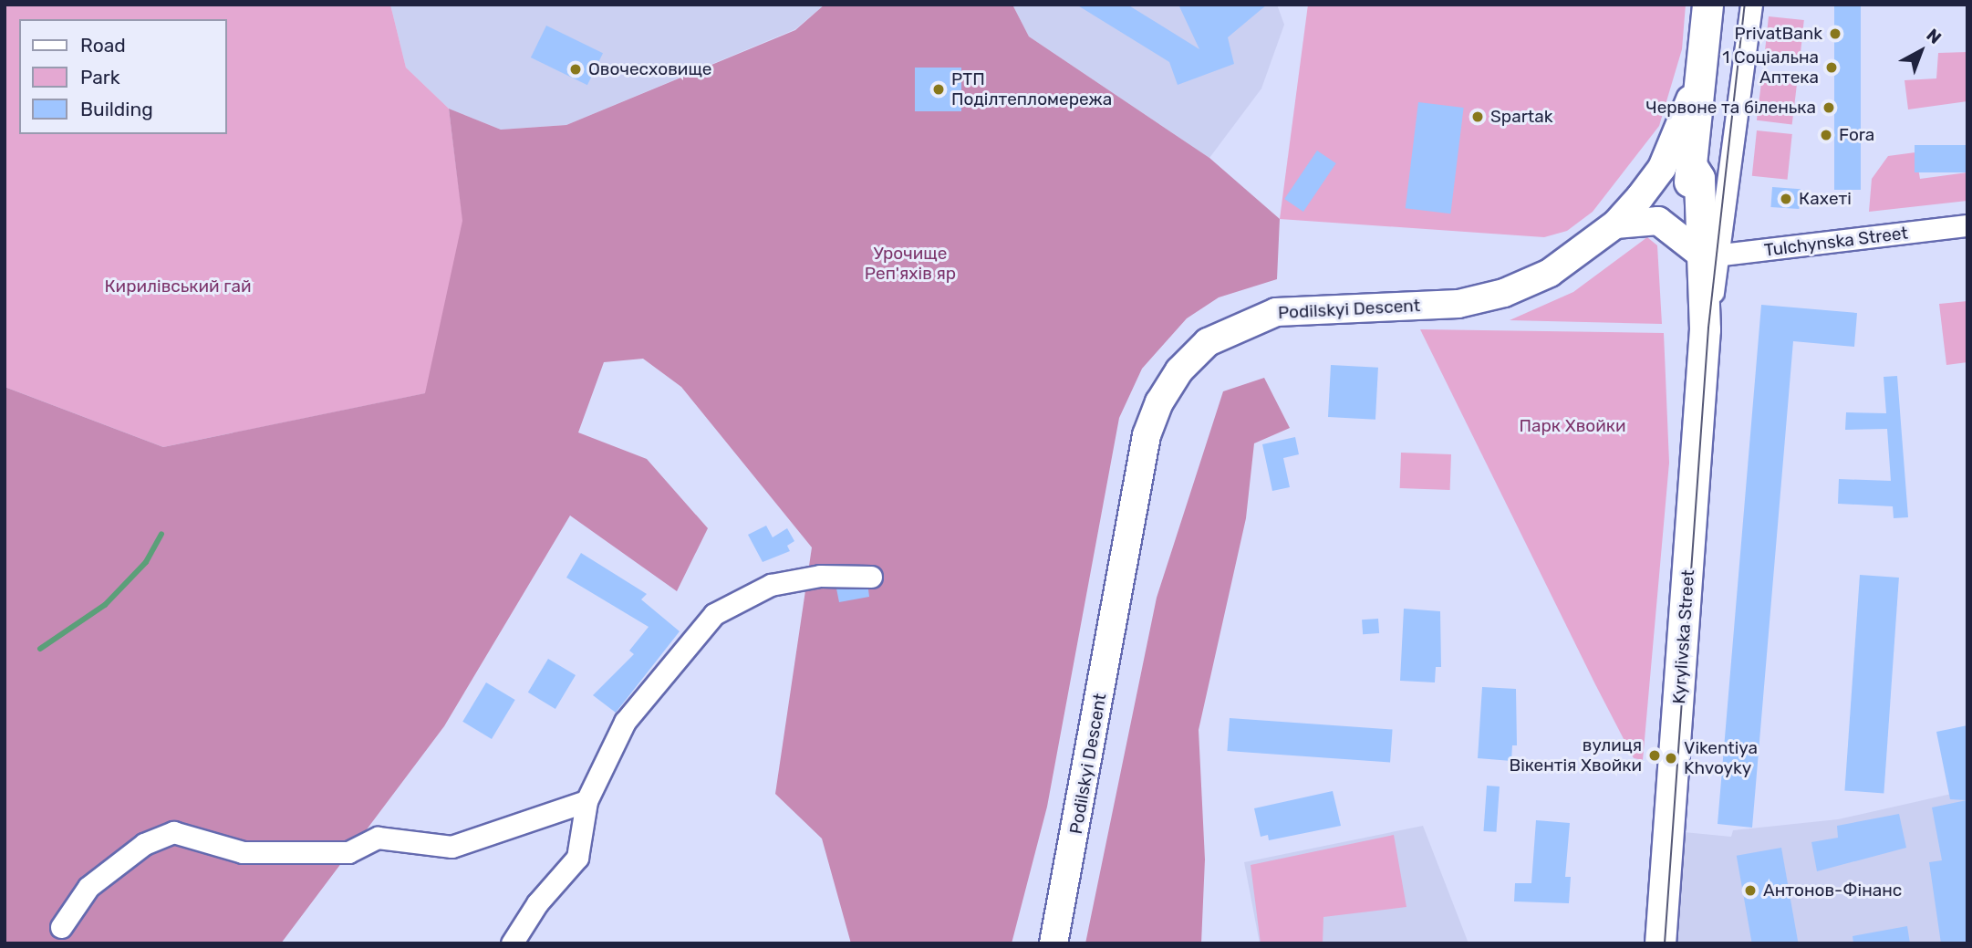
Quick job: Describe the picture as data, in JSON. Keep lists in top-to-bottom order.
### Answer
{
  "streets": {
    "main road": ["Kyrylivska Street"],
    "street": ["Tulchynska Street", "Podilskyi Descent"]
  },
  "crossings": [
    ["Tulchynska Street", "Kyrylivska Street"],
    ["Podilskyi Descent", "Kyrylivska Street"]
  ],
  "parks": ["Урочище Реп'яхів яр", "Кирилівський гай", "Парк Хвойки"],
  "places": [
    "PrivatBank",
    "1 Соціальна Аптека",
    "Овочесховище",
    "РТП Поділтепломережа",
    "Червоне та біленька",
    "Spartak",
    "Fora",
    "Кахеті",
    "вулиця Вікентія Хвойки",
    "Vikentiya Khvoyky",
    "Антонов-Фінанс"
  ],
  "legend": ["Road", "Park", "Building"],
  "north": "top right"
}
